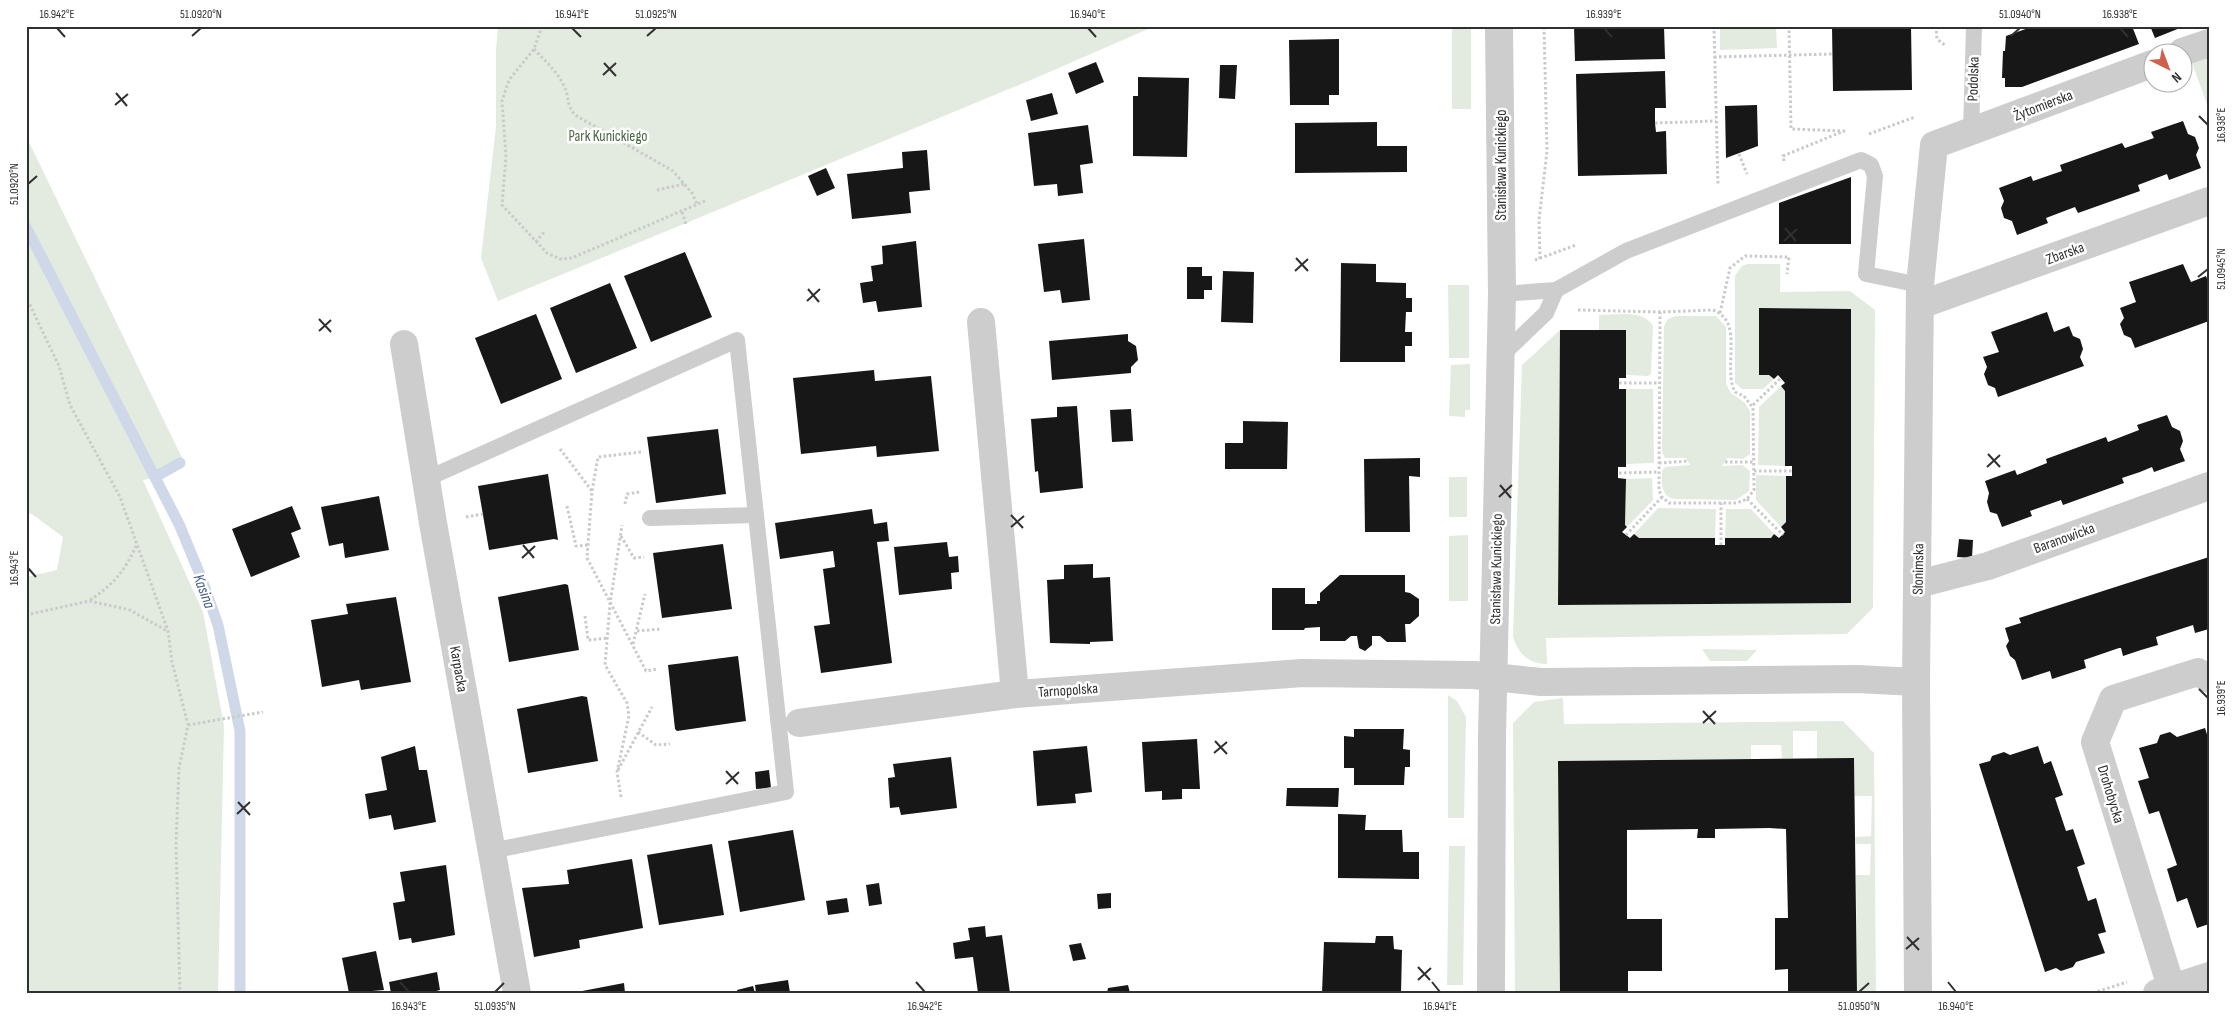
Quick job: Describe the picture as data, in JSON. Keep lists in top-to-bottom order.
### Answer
{
  "streets": {
    "street": [
      "Żytomierska",
      "Stanisława Kunickiego",
      "Zbarska",
      "Baranowicka",
      "Słonimska",
      "Karpacka",
      "Tarnopolska",
      "Drohobycka"
    ],
    "lane": ["Podolska"]
  },
  "crossings": [
    ["Podolska", "Żytomierska"],
    ["Żytomierska", "Słonimska"],
    ["Stanisława Kunickiego", "Tarnopolska"],
    ["Zbarska", "Słonimska"],
    ["Baranowicka", "Słonimska"],
    ["Słonimska", "Tarnopolska"]
  ],
  "water": ["Kasina"],
  "parks": ["Park Kunickiego"],
  "north": "bottom right",
  "coordinates": [
    "16.942°E",
    "51.0920°N",
    "16.941°E",
    "51.0925°N",
    "16.940°E",
    "16.939°E",
    "51.0940°N",
    "16.938°E",
    "51.0945°N",
    "16.943°E",
    "51.0935°N",
    "51.0950°N"
  ]
}
